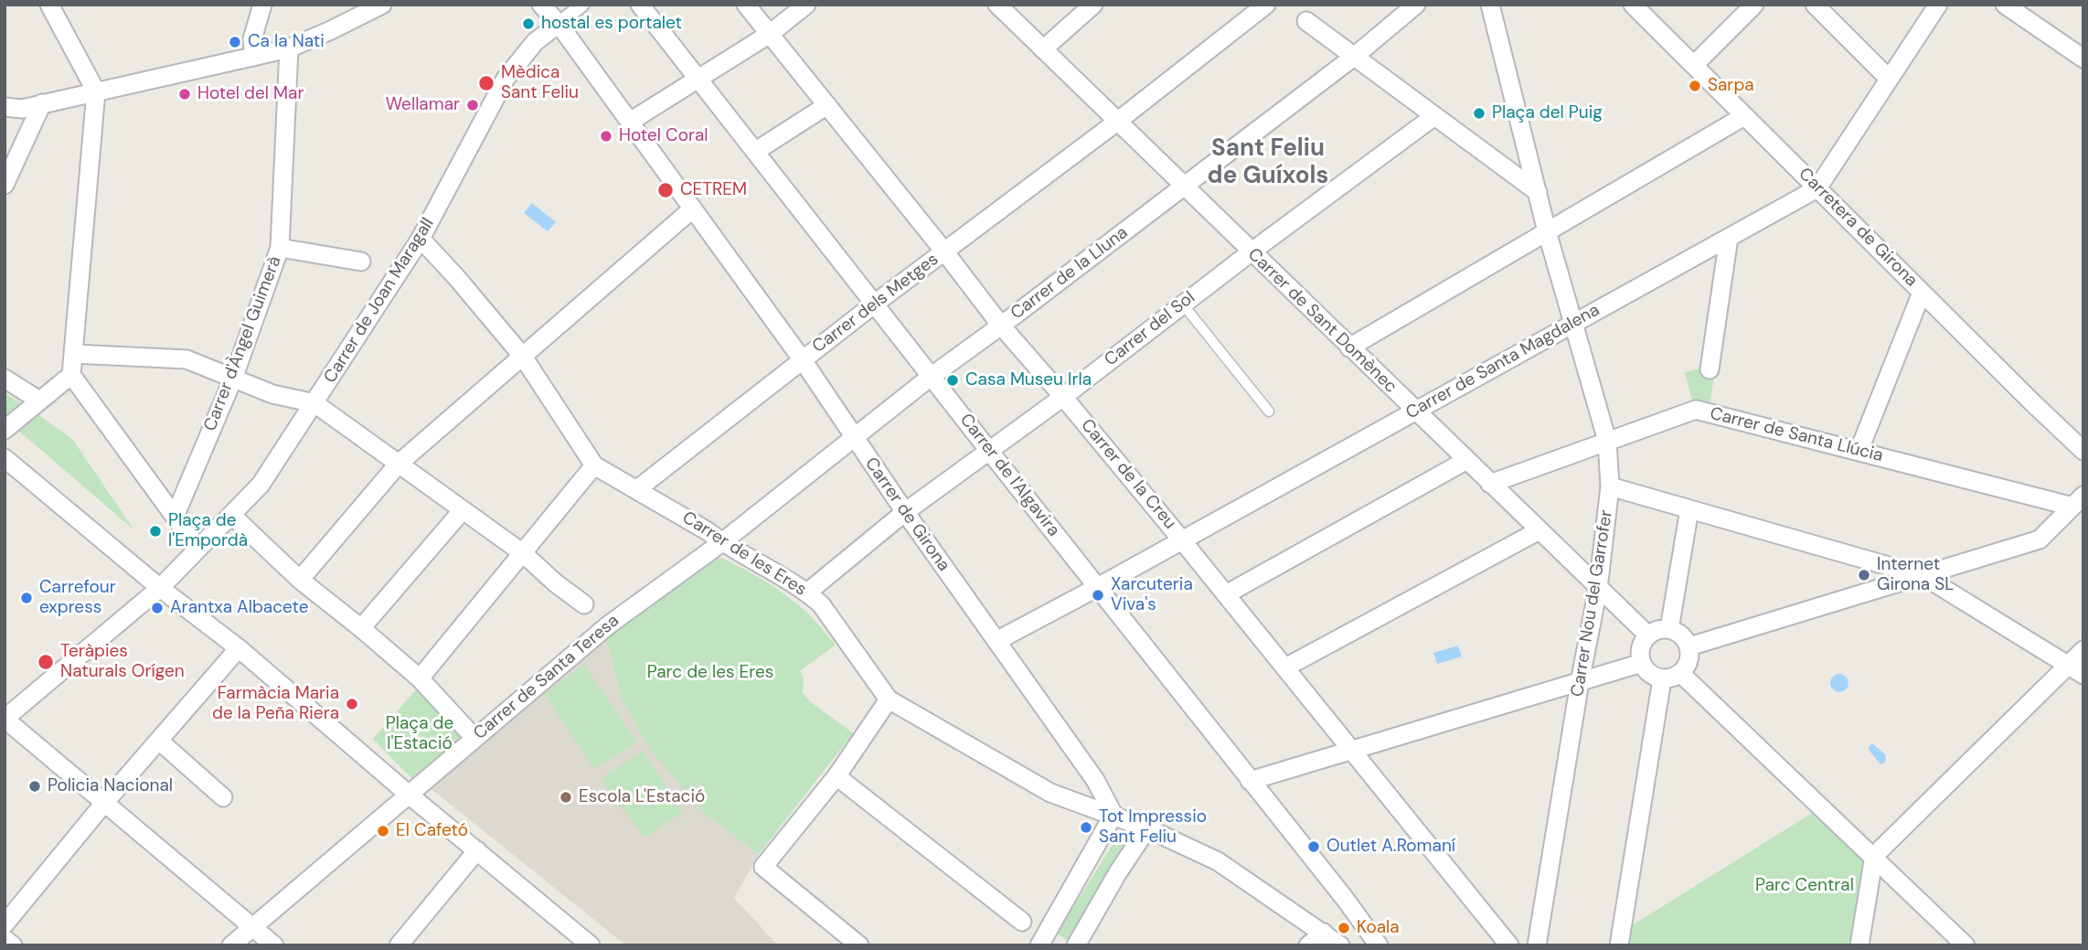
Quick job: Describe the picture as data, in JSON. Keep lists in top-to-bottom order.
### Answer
{
  "streets": {
    "street": [
      "Carretera de Girona",
      "Carrer de la Lluna",
      "Carrer de Joan Maragall",
      "Carrer dels Metges",
      "Carrer de Sant Domènec",
      "Carrer del Sol",
      "Carrer d'Àngel Guimerà",
      "Carrer de Santa Magdalena",
      "Carrer de Santa Llúcia",
      "Carrer de la Creu",
      "Carrer de l'Algavira",
      "Carrer de Girona",
      "Carrer de les Eres",
      "Carrer Nou del Garrofer",
      "Carrer de Santa Teresa"
    ]
  },
  "crossings": [
    ["Carretera de Girona", "Carrer de Santa Magdalena"],
    ["Carrer de la Lluna", "Carrer de Sant Domènec"],
    ["Carrer de la Lluna", "Carrer de la Creu"],
    ["Carrer de la Lluna", "Carrer de l'Algavira"],
    ["Carrer de la Lluna", "Carrer de Girona"],
    ["Carrer de la Lluna", "Carrer de les Eres"],
    ["Carrer de la Lluna", "Carrer de Santa Teresa"],
    ["Carrer de Joan Maragall", "Carrer de Girona"],
    ["Carrer de Joan Maragall", "Carrer de les Eres"],
    ["Carrer dels Metges", "Carrer de Sant Domènec"],
    ["Carrer dels Metges", "Carrer de la Creu"],
    ["Carrer dels Metges", "Carrer de l'Algavira"],
    ["Carrer dels Metges", "Carrer de Girona"],
    ["Carrer dels Metges", "Carrer de les Eres"],
    ["Carrer de Sant Domènec", "Carrer del Sol"],
    ["Carrer de Sant Domènec", "Carrer de Santa Magdalena"],
    ["Carrer de Sant Domènec", "Carrer de Santa Llúcia"],
    ["Carrer de Sant Domènec", "Carrer Nou del Garrofer"],
    ["Carrer del Sol", "Carrer de la Creu"],
    ["Carrer del Sol", "Carrer de l'Algavira"],
    ["Carrer del Sol", "Carrer de Girona"],
    ["Carrer del Sol", "Carrer de les Eres"],
    ["Carrer de Santa Magdalena", "Carrer de la Creu"],
    ["Carrer de Santa Magdalena", "Carrer de l'Algavira"],
    ["Carrer de Santa Magdalena", "Carrer de Girona"],
    ["Carrer de Santa Magdalena", "Carrer Nou del Garrofer"],
    ["Carrer de Santa Llúcia", "Carrer Nou del Garrofer"],
    ["Carrer de Girona", "Carrer de les Eres"],
    ["Carrer de les Eres", "Carrer de Santa Teresa"]
  ],
  "districts": ["Sant Feliu de Guíxols"],
  "parks": ["Parc de les Eres", "Plaça de l'Estació", "Parc Central"],
  "places": [
    "hostal es portalet",
    "Ca la Nati",
    "Mèdica Sant Feliu",
    "Sarpa",
    "Hotel del Mar",
    "Wellamar",
    "Plaça del Puig",
    "Hotel Coral",
    "CETREM",
    "Casa Museu Irla",
    "Plaça de l'Empordà",
    "Internet Girona SL",
    "Xarcuteria Viva's",
    "Carrefour express",
    "Arantxa Albacete",
    "Teràpies Naturals Orígen",
    "Farmàcia Maria de la Peña Riera",
    "Policia Nacional",
    "Escola L'Estació",
    "Tot Impressio Sant Feliu",
    "El Cafetó",
    "Outlet A.Romaní",
    "Koala"
  ]
}
